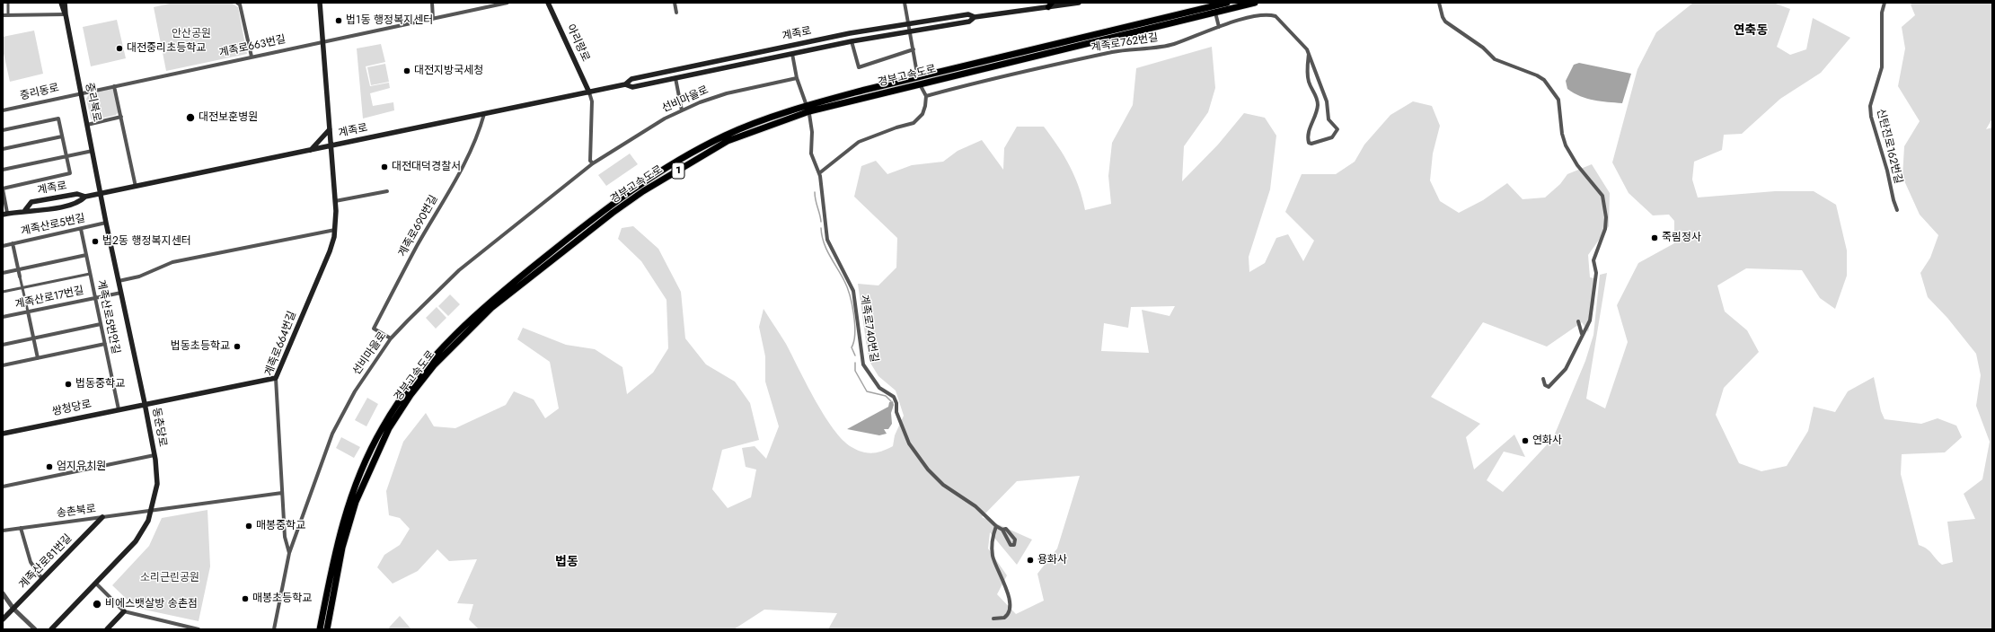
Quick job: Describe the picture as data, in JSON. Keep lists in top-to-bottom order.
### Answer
{
  "streets": {
    "highway": ["경부고속도로", "1"],
    "main road": [
      "계족로",
      "아리랑로",
      "중리북로",
      "계족로664번길",
      "쌍청당로",
      "동춘당로",
      "계족산로81번길"
    ],
    "street": [
      "계족로762번길",
      "계족로663번길",
      "중리동로",
      "선비마을로",
      "신탄진로162번길",
      "계족산로5번길",
      "계족로690번길",
      "계족산로17번길",
      "계족산로5번안길",
      "계족로740번길",
      "송촌북로"
    ]
  },
  "crossings": [
    ["계족로", "아리랑로"],
    ["계족로", "중리북로"],
    ["계족로", "계족로690번길"],
    ["계족로", "계족로664번길"],
    ["계족로", "동춘당로"],
    ["계족로663번길", "중리동로"],
    ["계족로663번길", "중리북로"],
    ["중리동로", "중리북로"],
    ["선비마을로", "계족로690번길"],
    ["선비마을로", "계족로664번길"],
    ["중리북로", "동춘당로"],
    ["계족산로5번길", "계족산로5번안길"],
    ["계족산로5번길", "동춘당로"],
    ["계족산로17번길", "계족산로5번안길"],
    ["계족산로17번길", "동춘당로"],
    ["계족산로5번안길", "쌍청당로"],
    ["계족로664번길", "쌍청당로"],
    ["계족로664번길", "송촌북로"],
    ["쌍청당로", "동춘당로"],
    ["동춘당로", "송촌북로"],
    ["송촌북로", "계족산로81번길"]
  ],
  "districts": ["연축동", "법동"],
  "parks": ["안산공원", "소리근린공원"],
  "places": [
    "법1동 행정복지센터",
    "대전중리초등학교",
    "대전지방국세청",
    "대전보훈병원",
    "대전대덕경찰서",
    "죽림정사",
    "법2동 행정복지센터",
    "법동초등학교",
    "법동중학교",
    "연화사",
    "엄지유치원",
    "매봉중학교",
    "용화사",
    "매봉초등학교",
    "비에스뱃살방 송촌점"
  ]
}
